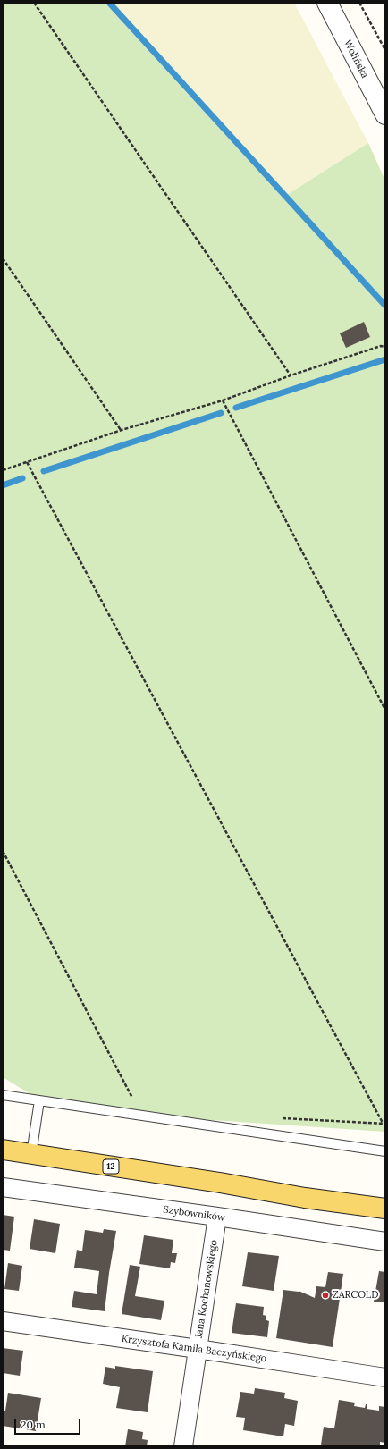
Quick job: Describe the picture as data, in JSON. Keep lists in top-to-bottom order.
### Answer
{
  "streets": {
    "main road": ["12"],
    "street": [
      "Wolińska",
      "Szybowników",
      "Jana Kochanowskiego",
      "Krzysztofa Kamila Baczyńskiego"
    ]
  },
  "crossings": [
    ["Szybowników", "Jana Kochanowskiego"],
    ["Jana Kochanowskiego", "Krzysztofa Kamila Baczyńskiego"]
  ],
  "places": ["ZARCOLD"],
  "scale_bar": "20 m"
}
